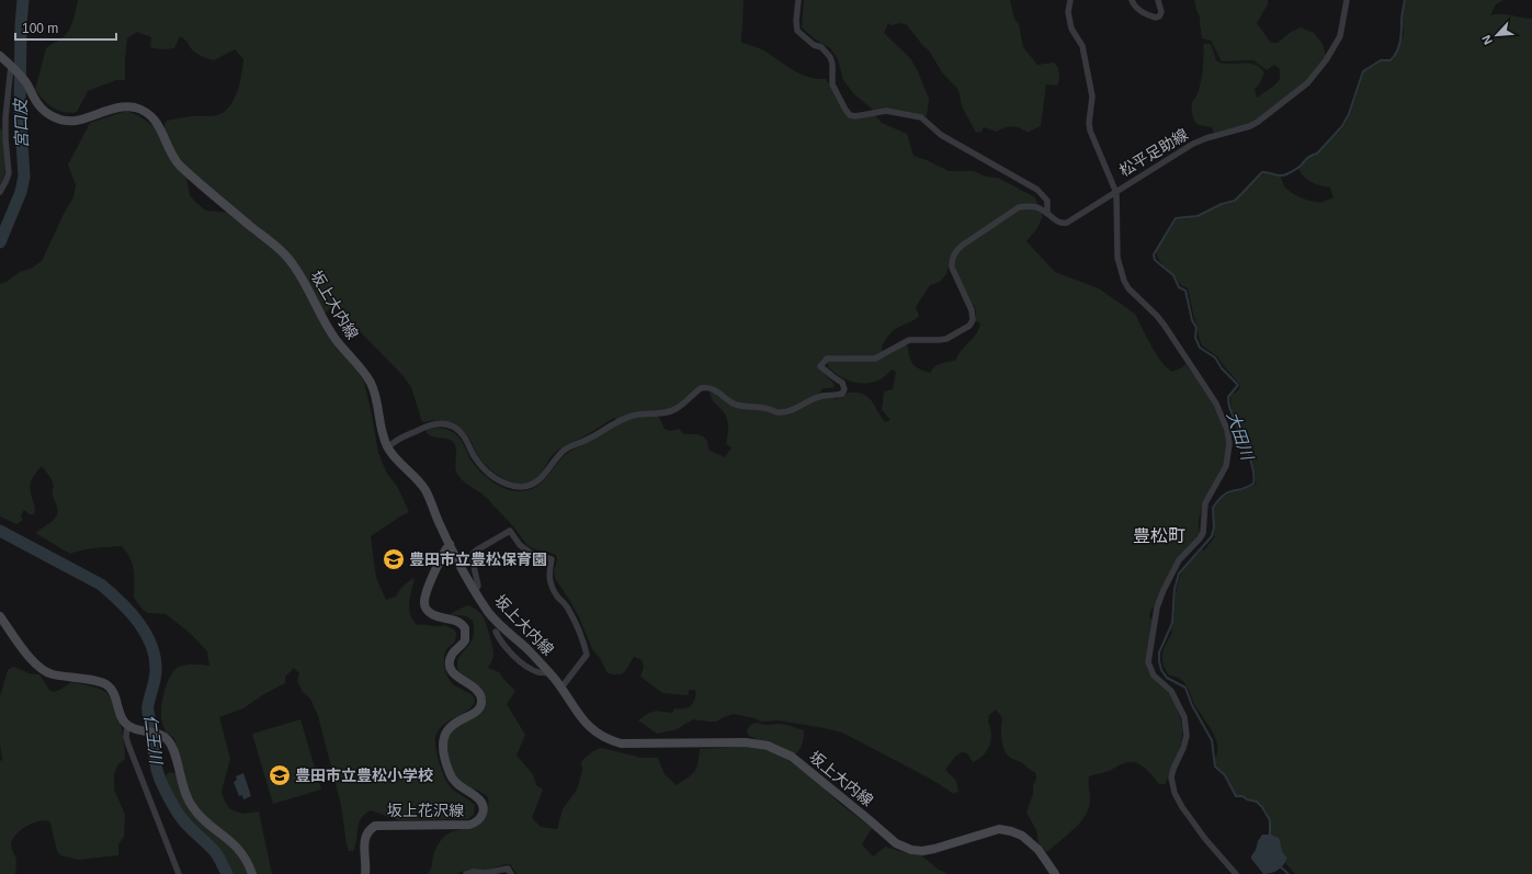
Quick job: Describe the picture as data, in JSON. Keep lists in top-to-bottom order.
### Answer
{
  "streets": {
    "main road": ["坂上大内線", "坂上花沢線"],
    "street": ["松平足助線"]
  },
  "crossings": [
    ["坂上大内線", "坂上花沢線"]
  ],
  "districts": ["豊松町"],
  "water": ["宮口皮", "大田川", "仁王川"],
  "places": {
    "school or university": ["豊田市立豊松保育園", "豊田市立豊松小学校"]
  },
  "scale_bar": "100 m",
  "north": "bottom left"
}
